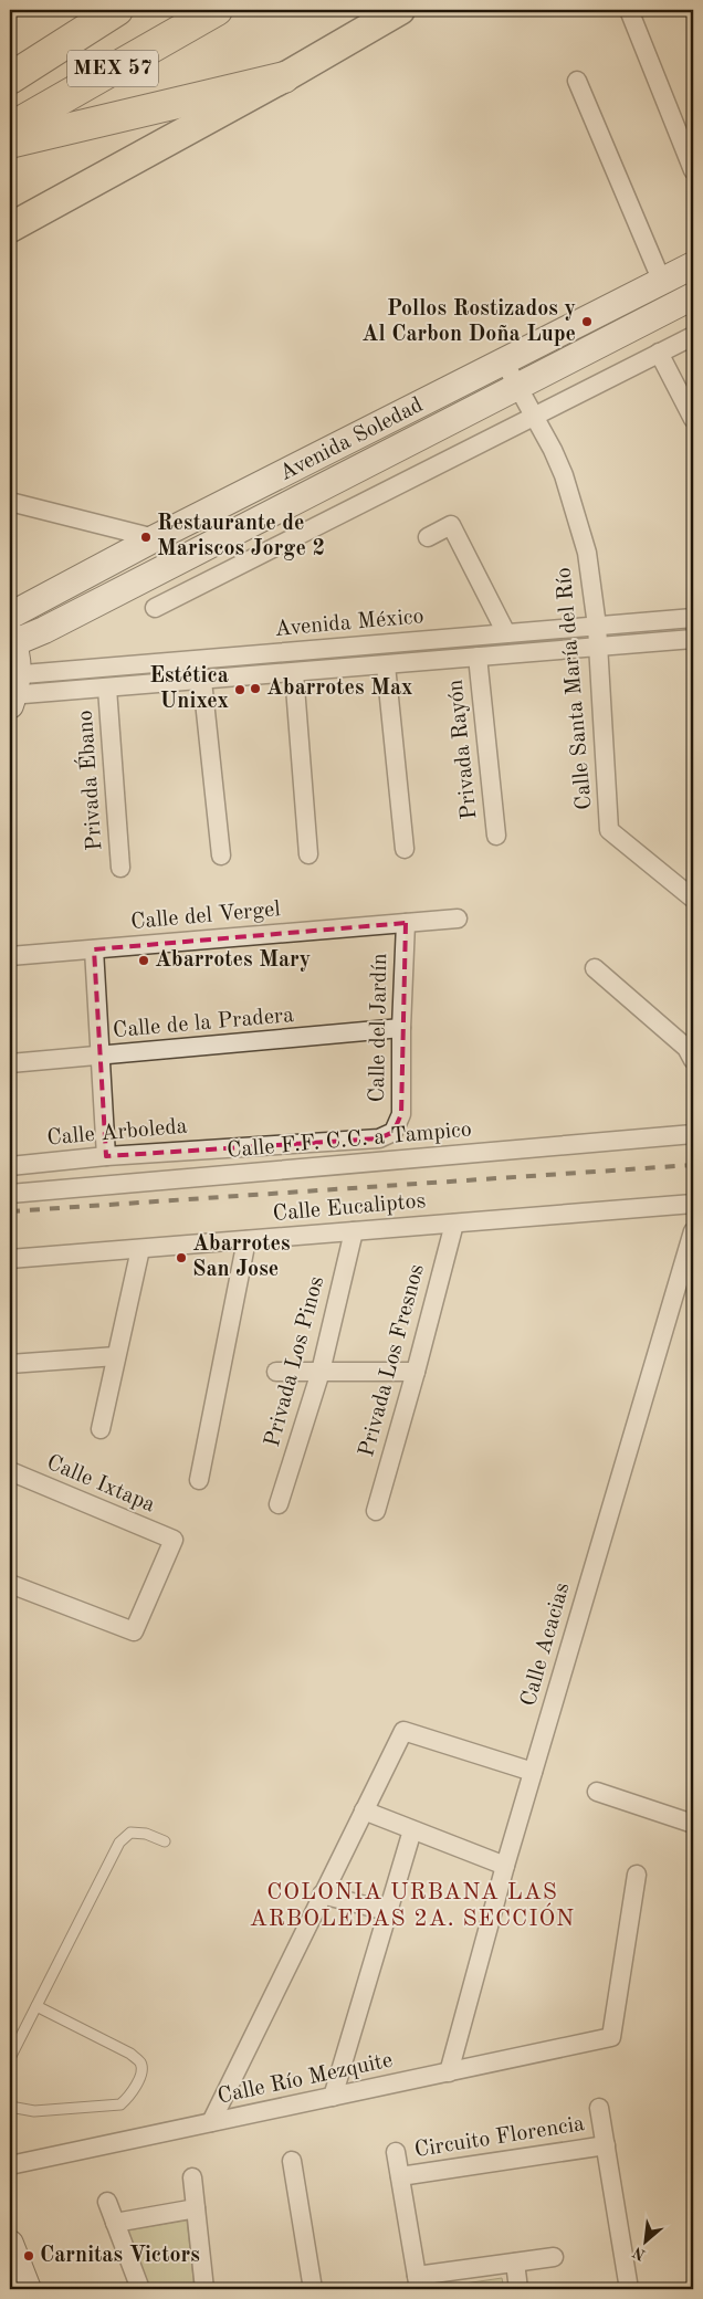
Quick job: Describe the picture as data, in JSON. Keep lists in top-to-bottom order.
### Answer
{
  "streets": {
    "highway": ["MEX 57"],
    "street": [
      "Avenida Soledad",
      "Avenida México",
      "Calle Santa María del Río",
      "Privada Rayón",
      "Privada Ébano",
      "Calle del Vergel",
      "Calle de la Pradera",
      "Calle del Jardín",
      "Calle Arboleda",
      "Calle F.F. C.C. a Tampico",
      "Calle Eucaliptos",
      "Privada Los Fresnos",
      "Privada Los Pinos",
      "Calle Ixtapa",
      "Calle Acacias",
      "Calle Río Mezquite",
      "Circuito Florencia"
    ]
  },
  "crossings": [
    ["Avenida Soledad", "Calle Santa María del Río"],
    ["Avenida México", "Calle Santa María del Río"],
    ["Avenida México", "Privada Rayón"],
    ["Avenida México", "Privada Ébano"],
    ["Calle del Vergel", "Calle del Jardín"],
    ["Calle de la Pradera", "Calle del Jardín"],
    ["Calle del Jardín", "Calle Arboleda"],
    ["Calle Eucaliptos", "Privada Los Fresnos"],
    ["Calle Eucaliptos", "Privada Los Pinos"],
    ["Calle Acacias", "Calle Río Mezquite"]
  ],
  "districts": ["COLONIA URBANA LAS ARBOLEDAS 2A. SECCIÓN"],
  "places": [
    "Pollos Rostizados y Al Carbon Doña Lupe",
    "Restaurante de Mariscos Jorge 2",
    "Abarrotes Max",
    "Estética Unixex",
    "Abarrotes Mary",
    "Abarrotes San Jose",
    "Carnitas Victors"
  ],
  "north": "bottom left"
}
